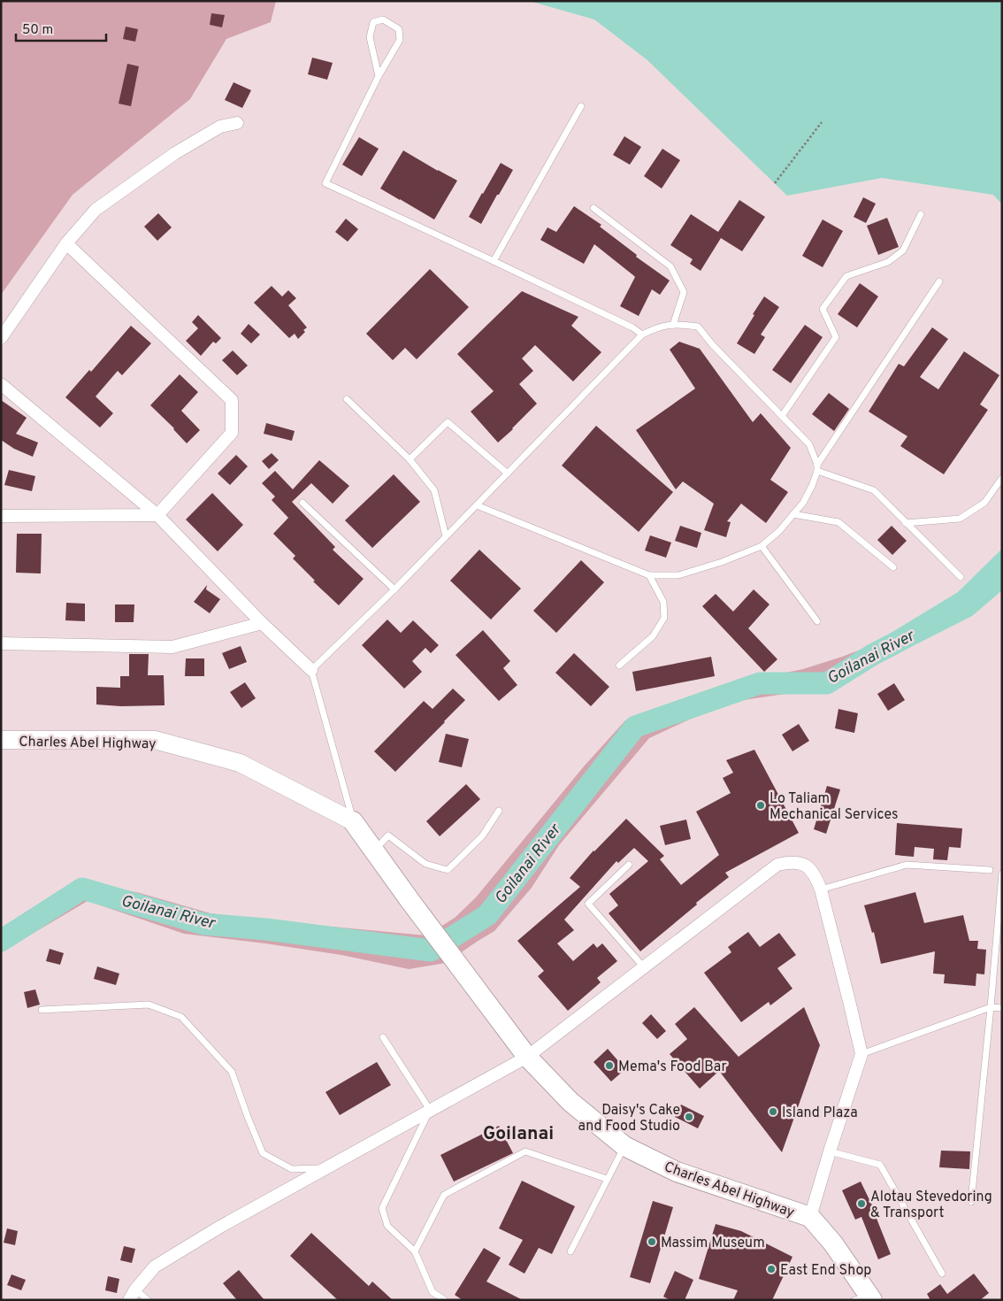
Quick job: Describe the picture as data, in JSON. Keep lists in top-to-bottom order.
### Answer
{
  "streets": {
    "main road": ["Charles Abel Highway"]
  },
  "districts": ["Goilanai"],
  "water": ["Goilanai River"],
  "places": [
    "Lo Taliam Mechanical Services",
    "Mema's Food Bar",
    "Island Plaza",
    "Daisy's Cake and Food Studio",
    "Alotau Stevedoring & Transport",
    "Massim Museum",
    "East End Shop"
  ],
  "scale_bar": "50 m"
}
